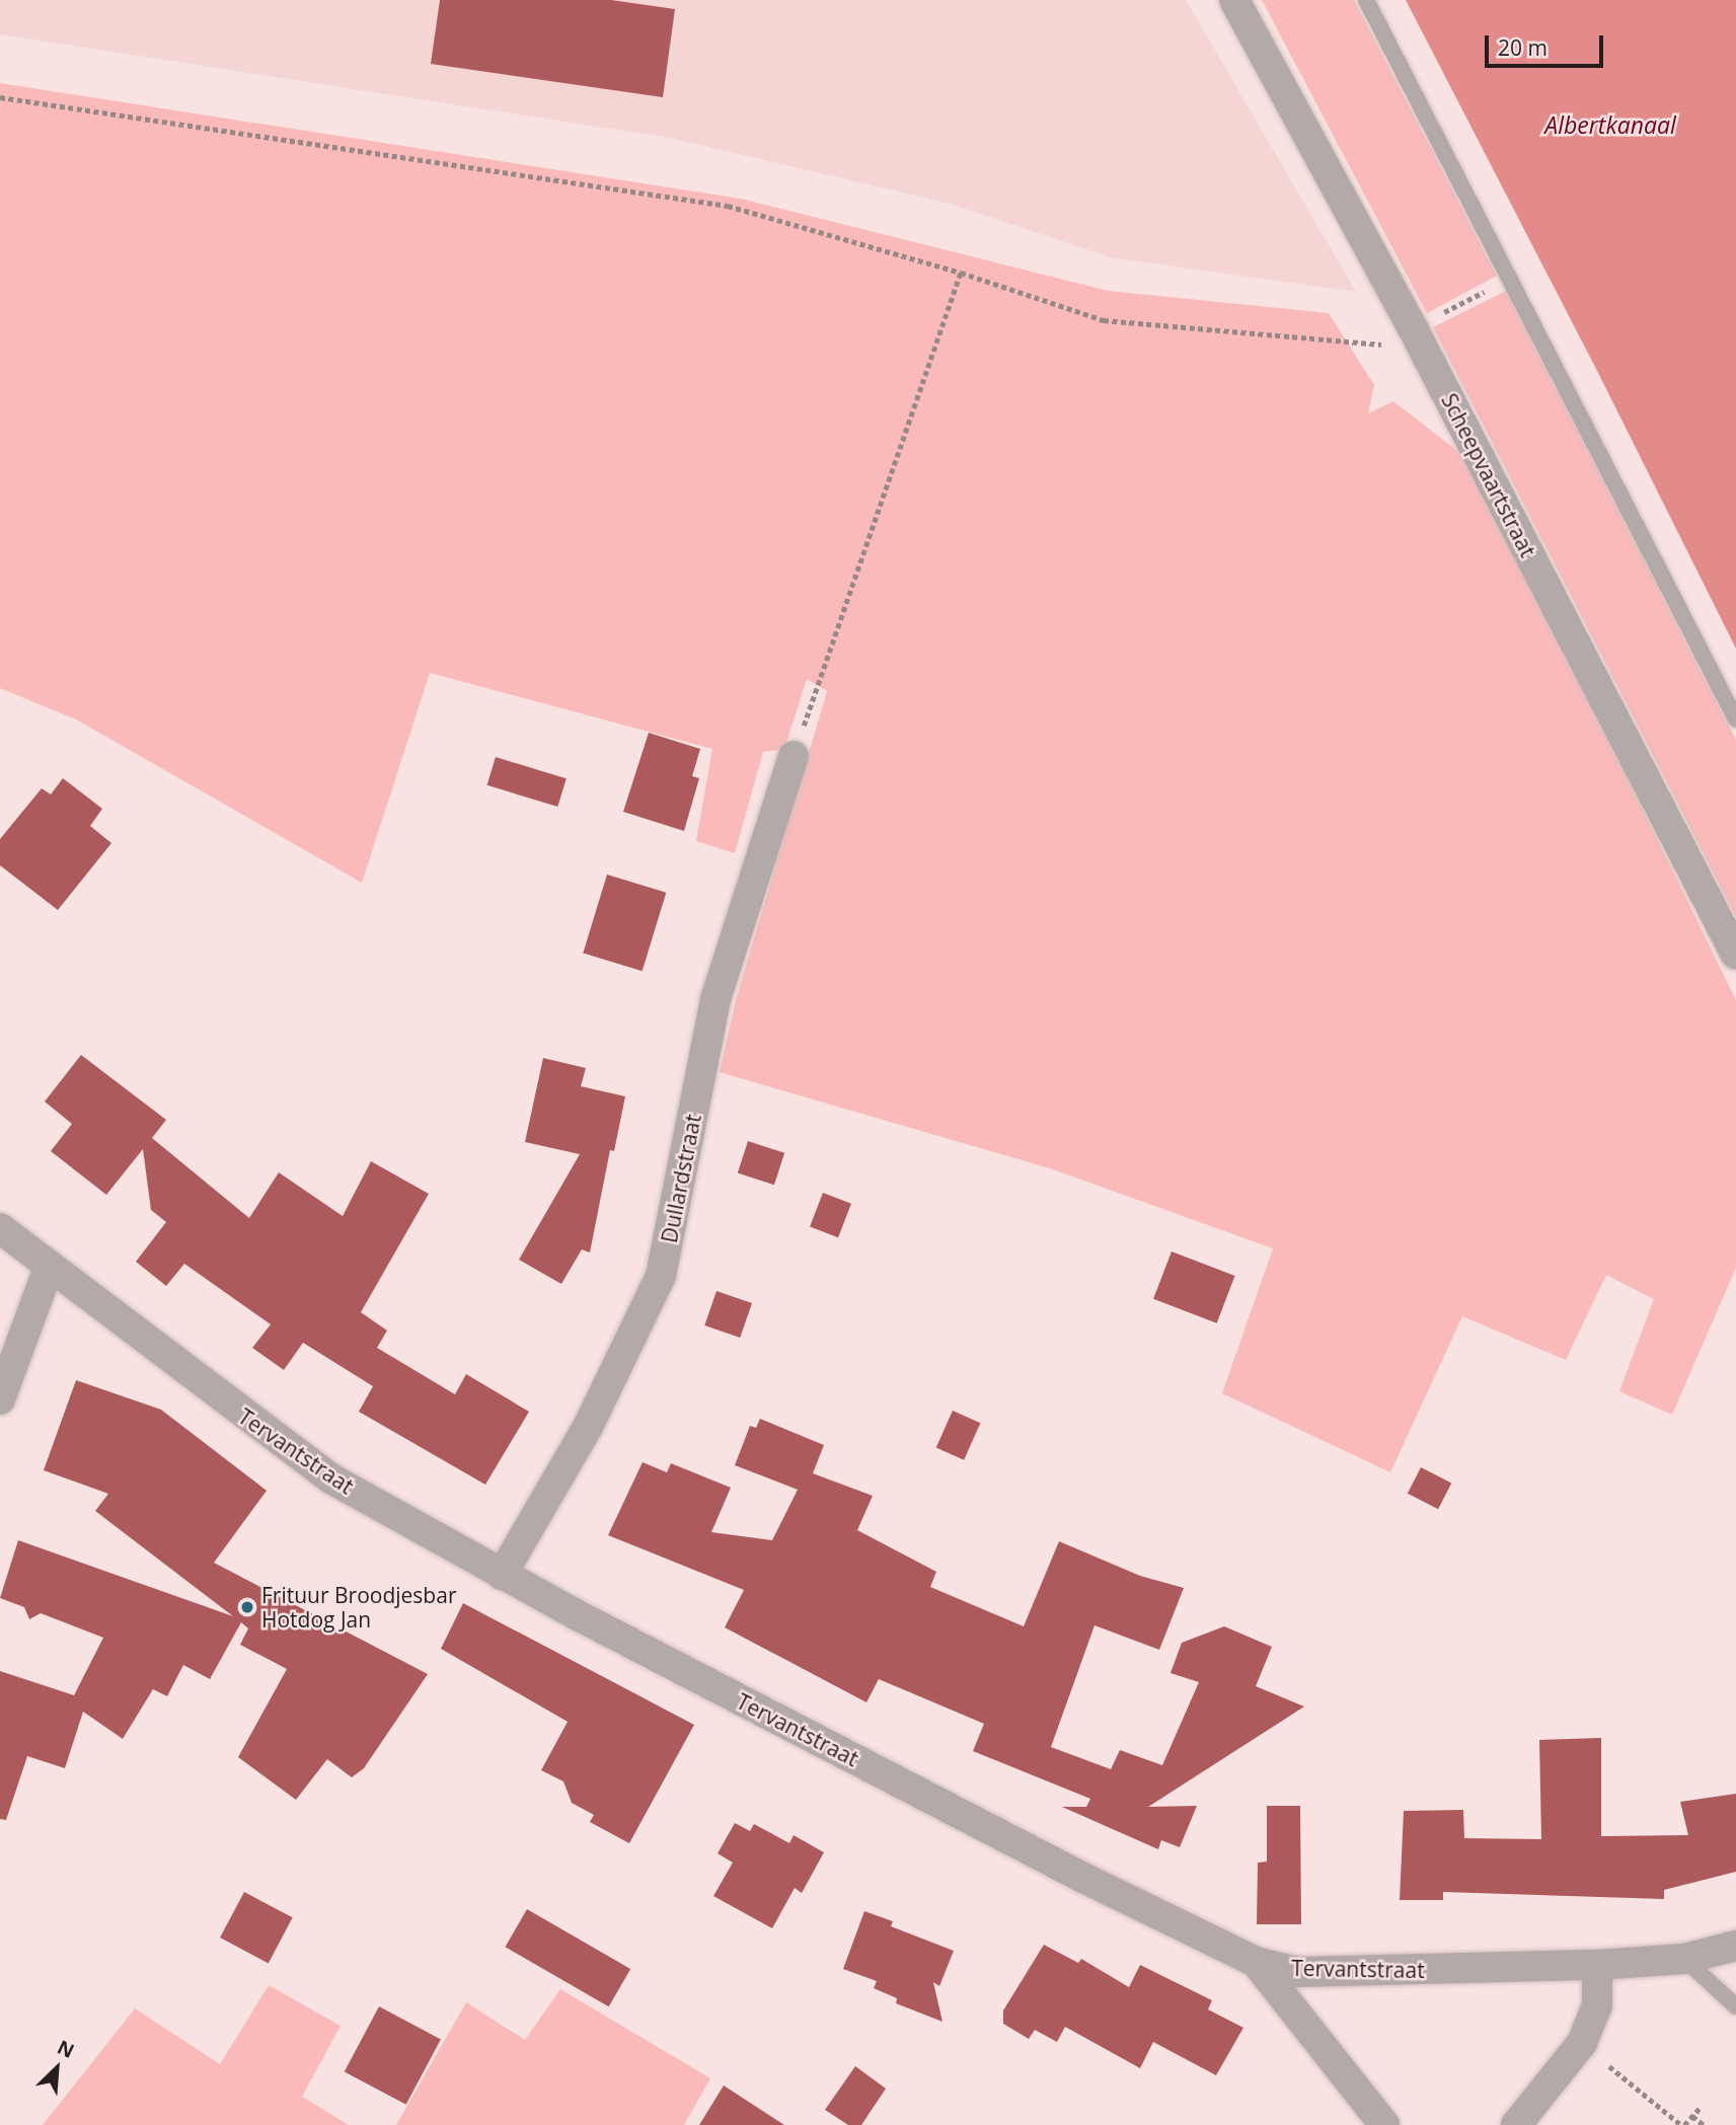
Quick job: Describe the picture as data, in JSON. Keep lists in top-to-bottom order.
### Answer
{
  "streets": {
    "street": ["Scheepvaartstraat", "Dullardstraat", "Tervantstraat"]
  },
  "crossings": [
    ["Dullardstraat", "Tervantstraat"]
  ],
  "water": ["Albertkanaal"],
  "places": ["Frituur Broodjesbar Hotdog Jan"],
  "scale_bar": "20 m",
  "north": "top right"
}
